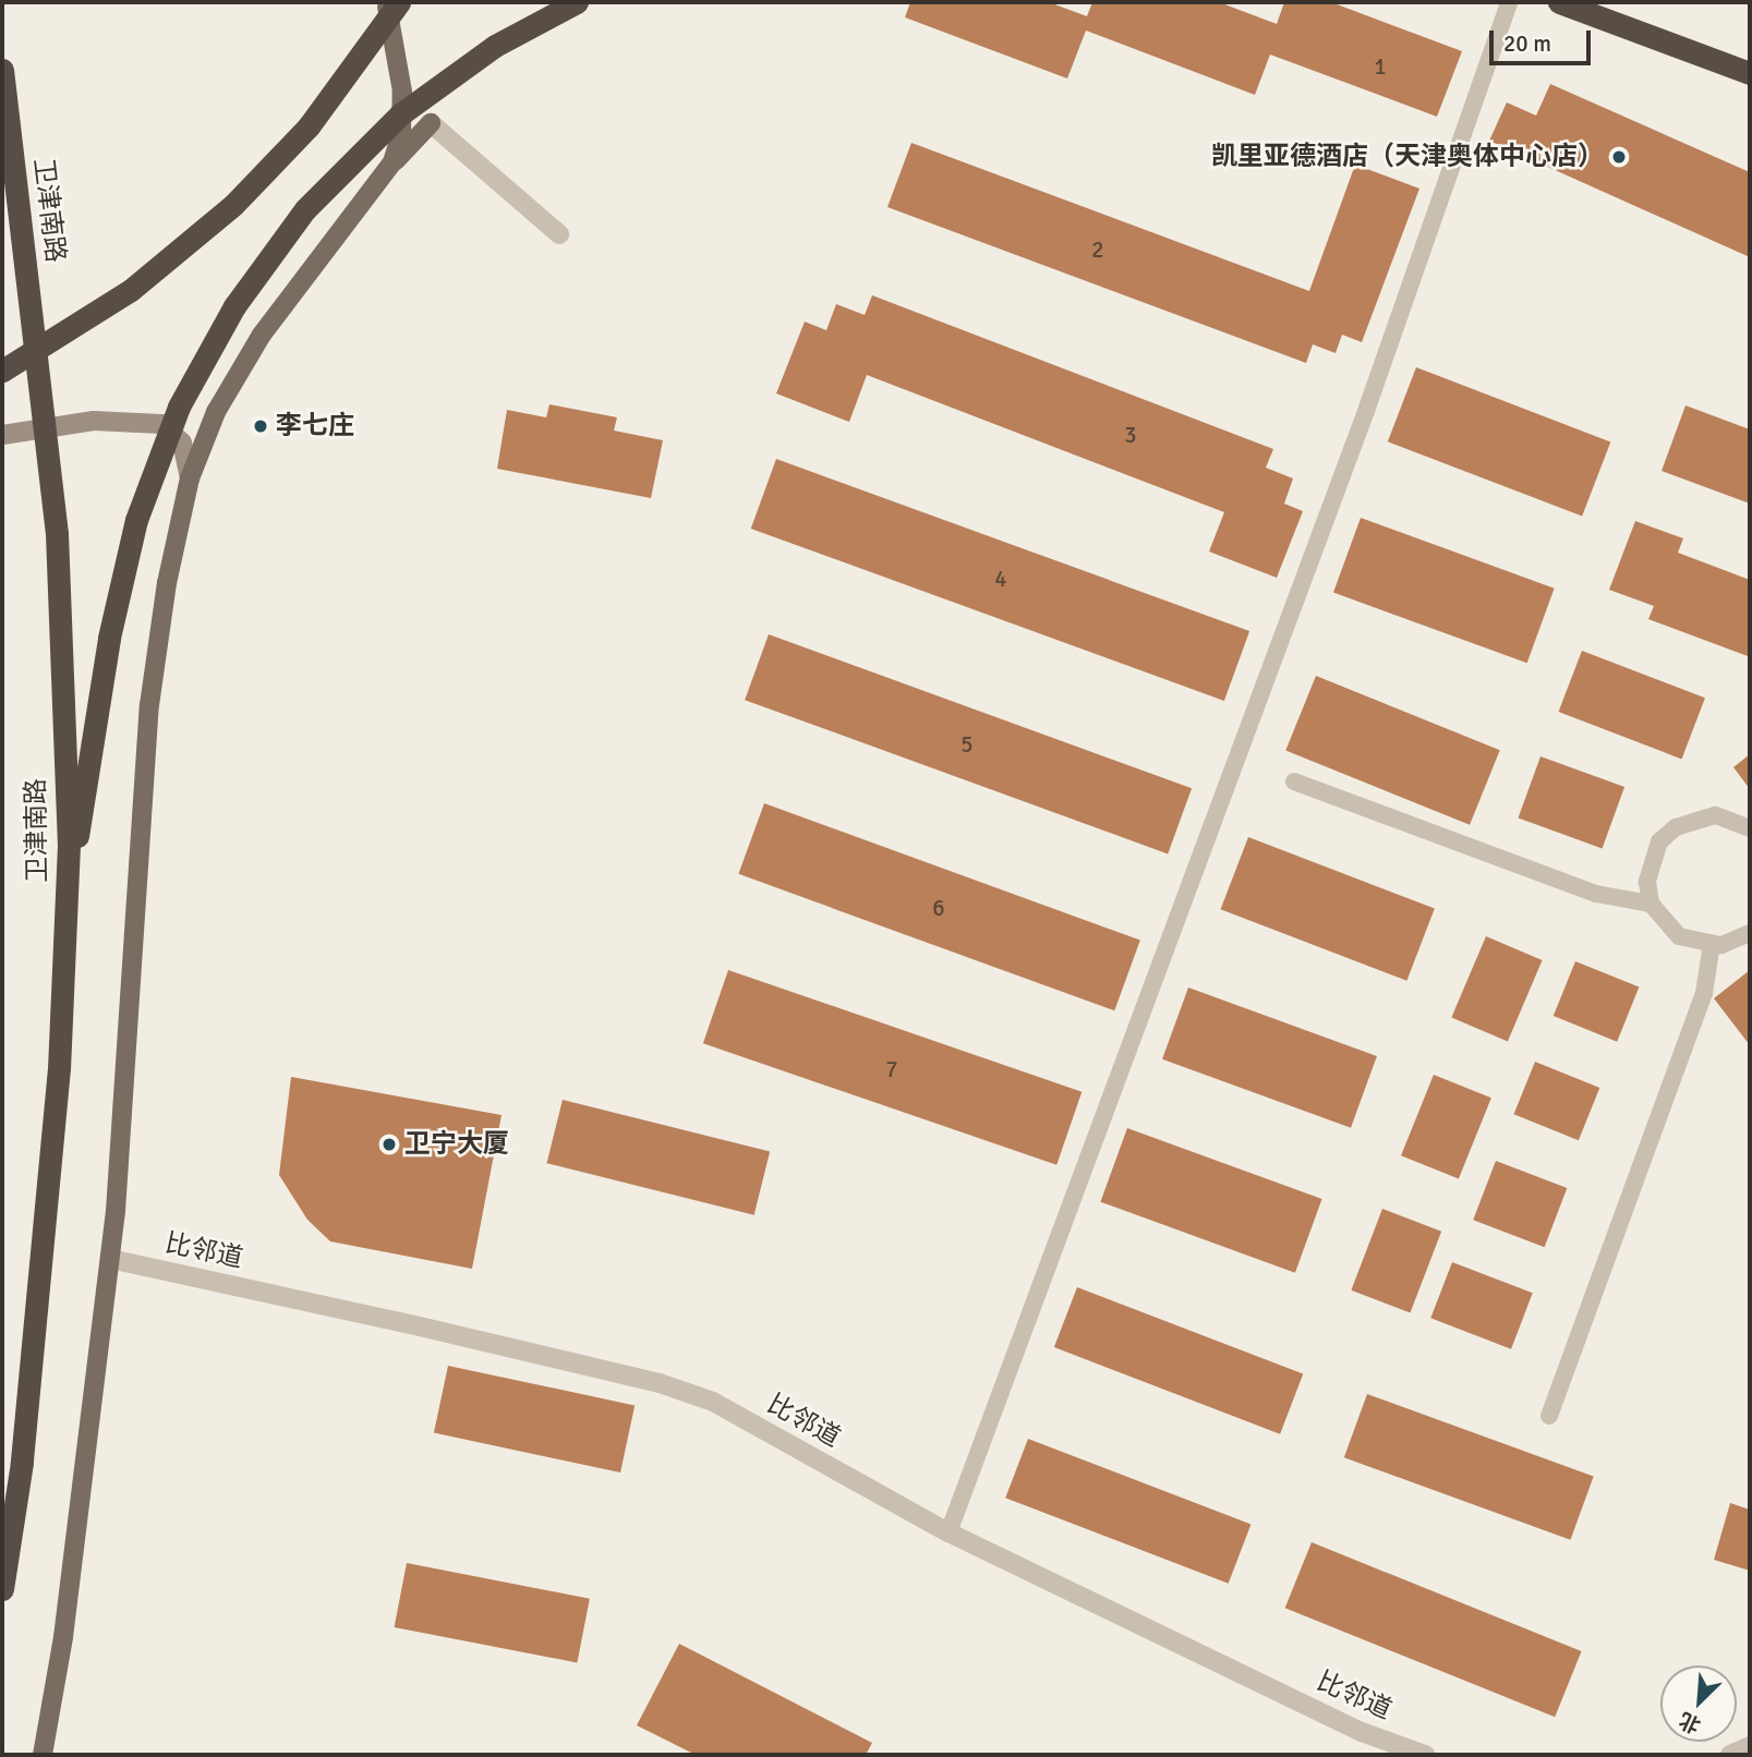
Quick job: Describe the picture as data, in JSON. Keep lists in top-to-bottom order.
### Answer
{
  "streets": {
    "highway": ["卫津南路"],
    "street": ["比邻道"]
  },
  "places": ["凯里亚德酒店（天津奥体中心店）", "李七庄", "卫宁大厦"],
  "house_numbers": [
    "1",
    "2",
    "3",
    "4",
    "5",
    "6",
    "7"
  ],
  "scale_bar": "20 m",
  "north": "bottom left"
}
